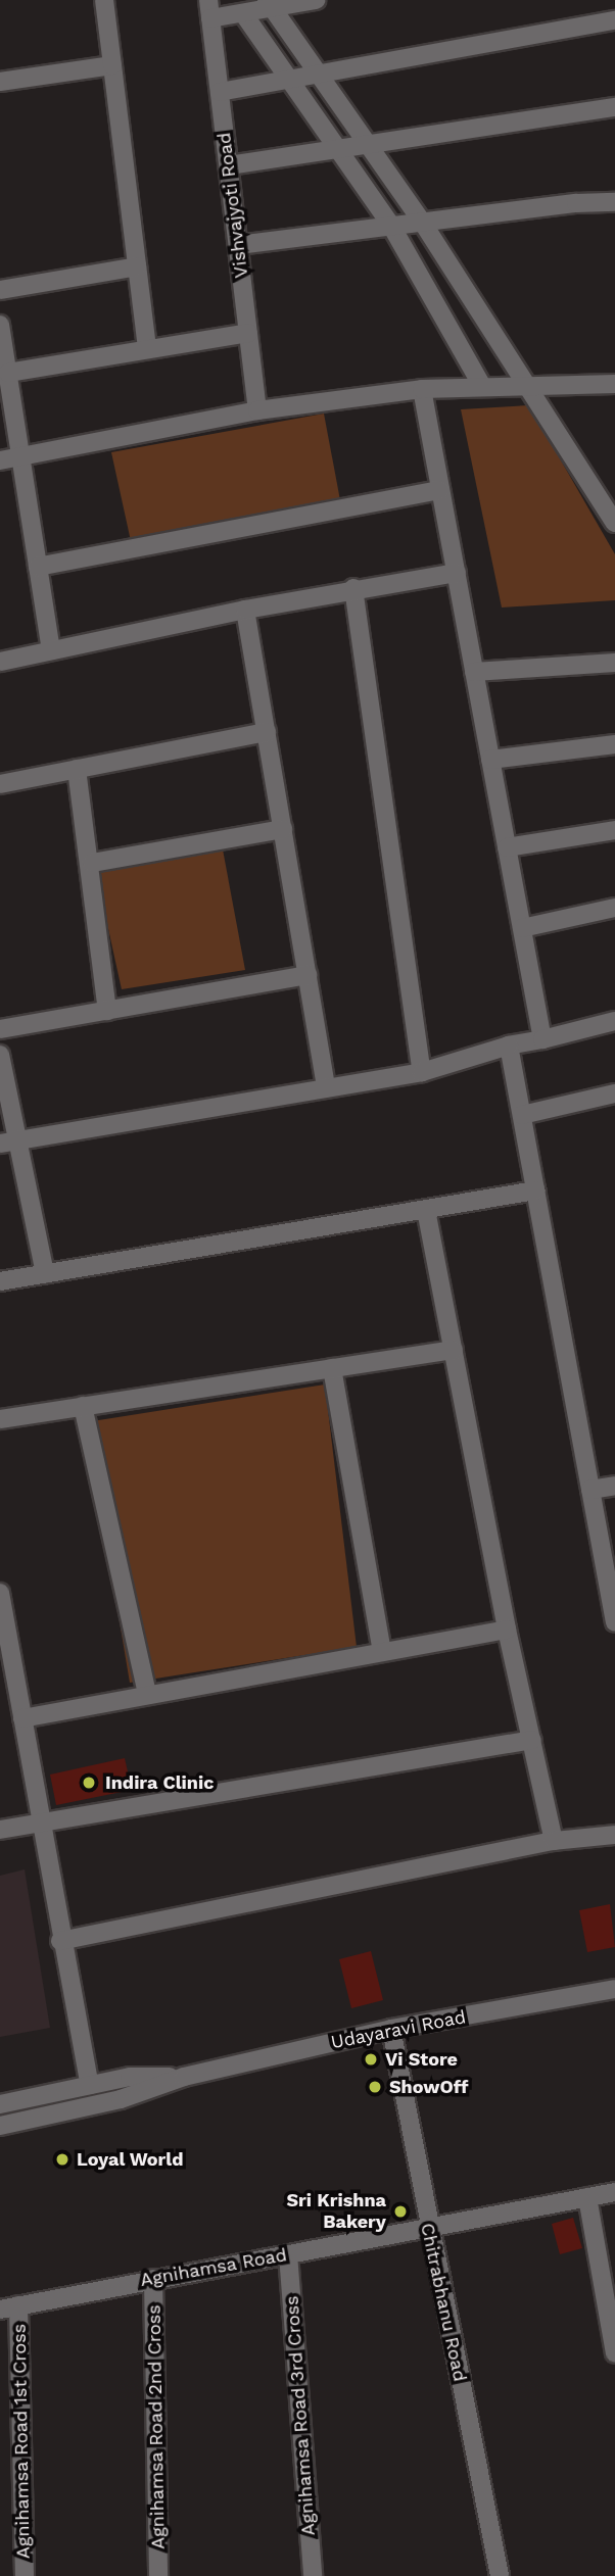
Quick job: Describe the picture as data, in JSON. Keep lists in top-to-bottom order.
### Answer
{
  "streets": {
    "street": [
      "Vishvajyoti Road",
      "Udayaravi Road",
      "Agnihamsa Road",
      "Chitrabhanu Road",
      "Agnihamsa Road 3rd Cross",
      "Agnihamsa Road 2nd Cross",
      "Agnihamsa Road 1st Cross"
    ]
  },
  "crossings": [
    ["Udayaravi Road", "Chitrabhanu Road"],
    ["Agnihamsa Road", "Chitrabhanu Road"],
    ["Agnihamsa Road", "Agnihamsa Road 3rd Cross"],
    ["Agnihamsa Road", "Agnihamsa Road 2nd Cross"],
    ["Agnihamsa Road", "Agnihamsa Road 1st Cross"]
  ],
  "places": [
    "Indira Clinic",
    "Vi Store",
    "ShowOff",
    "Loyal World",
    "Sri Krishna Bakery"
  ]
}
